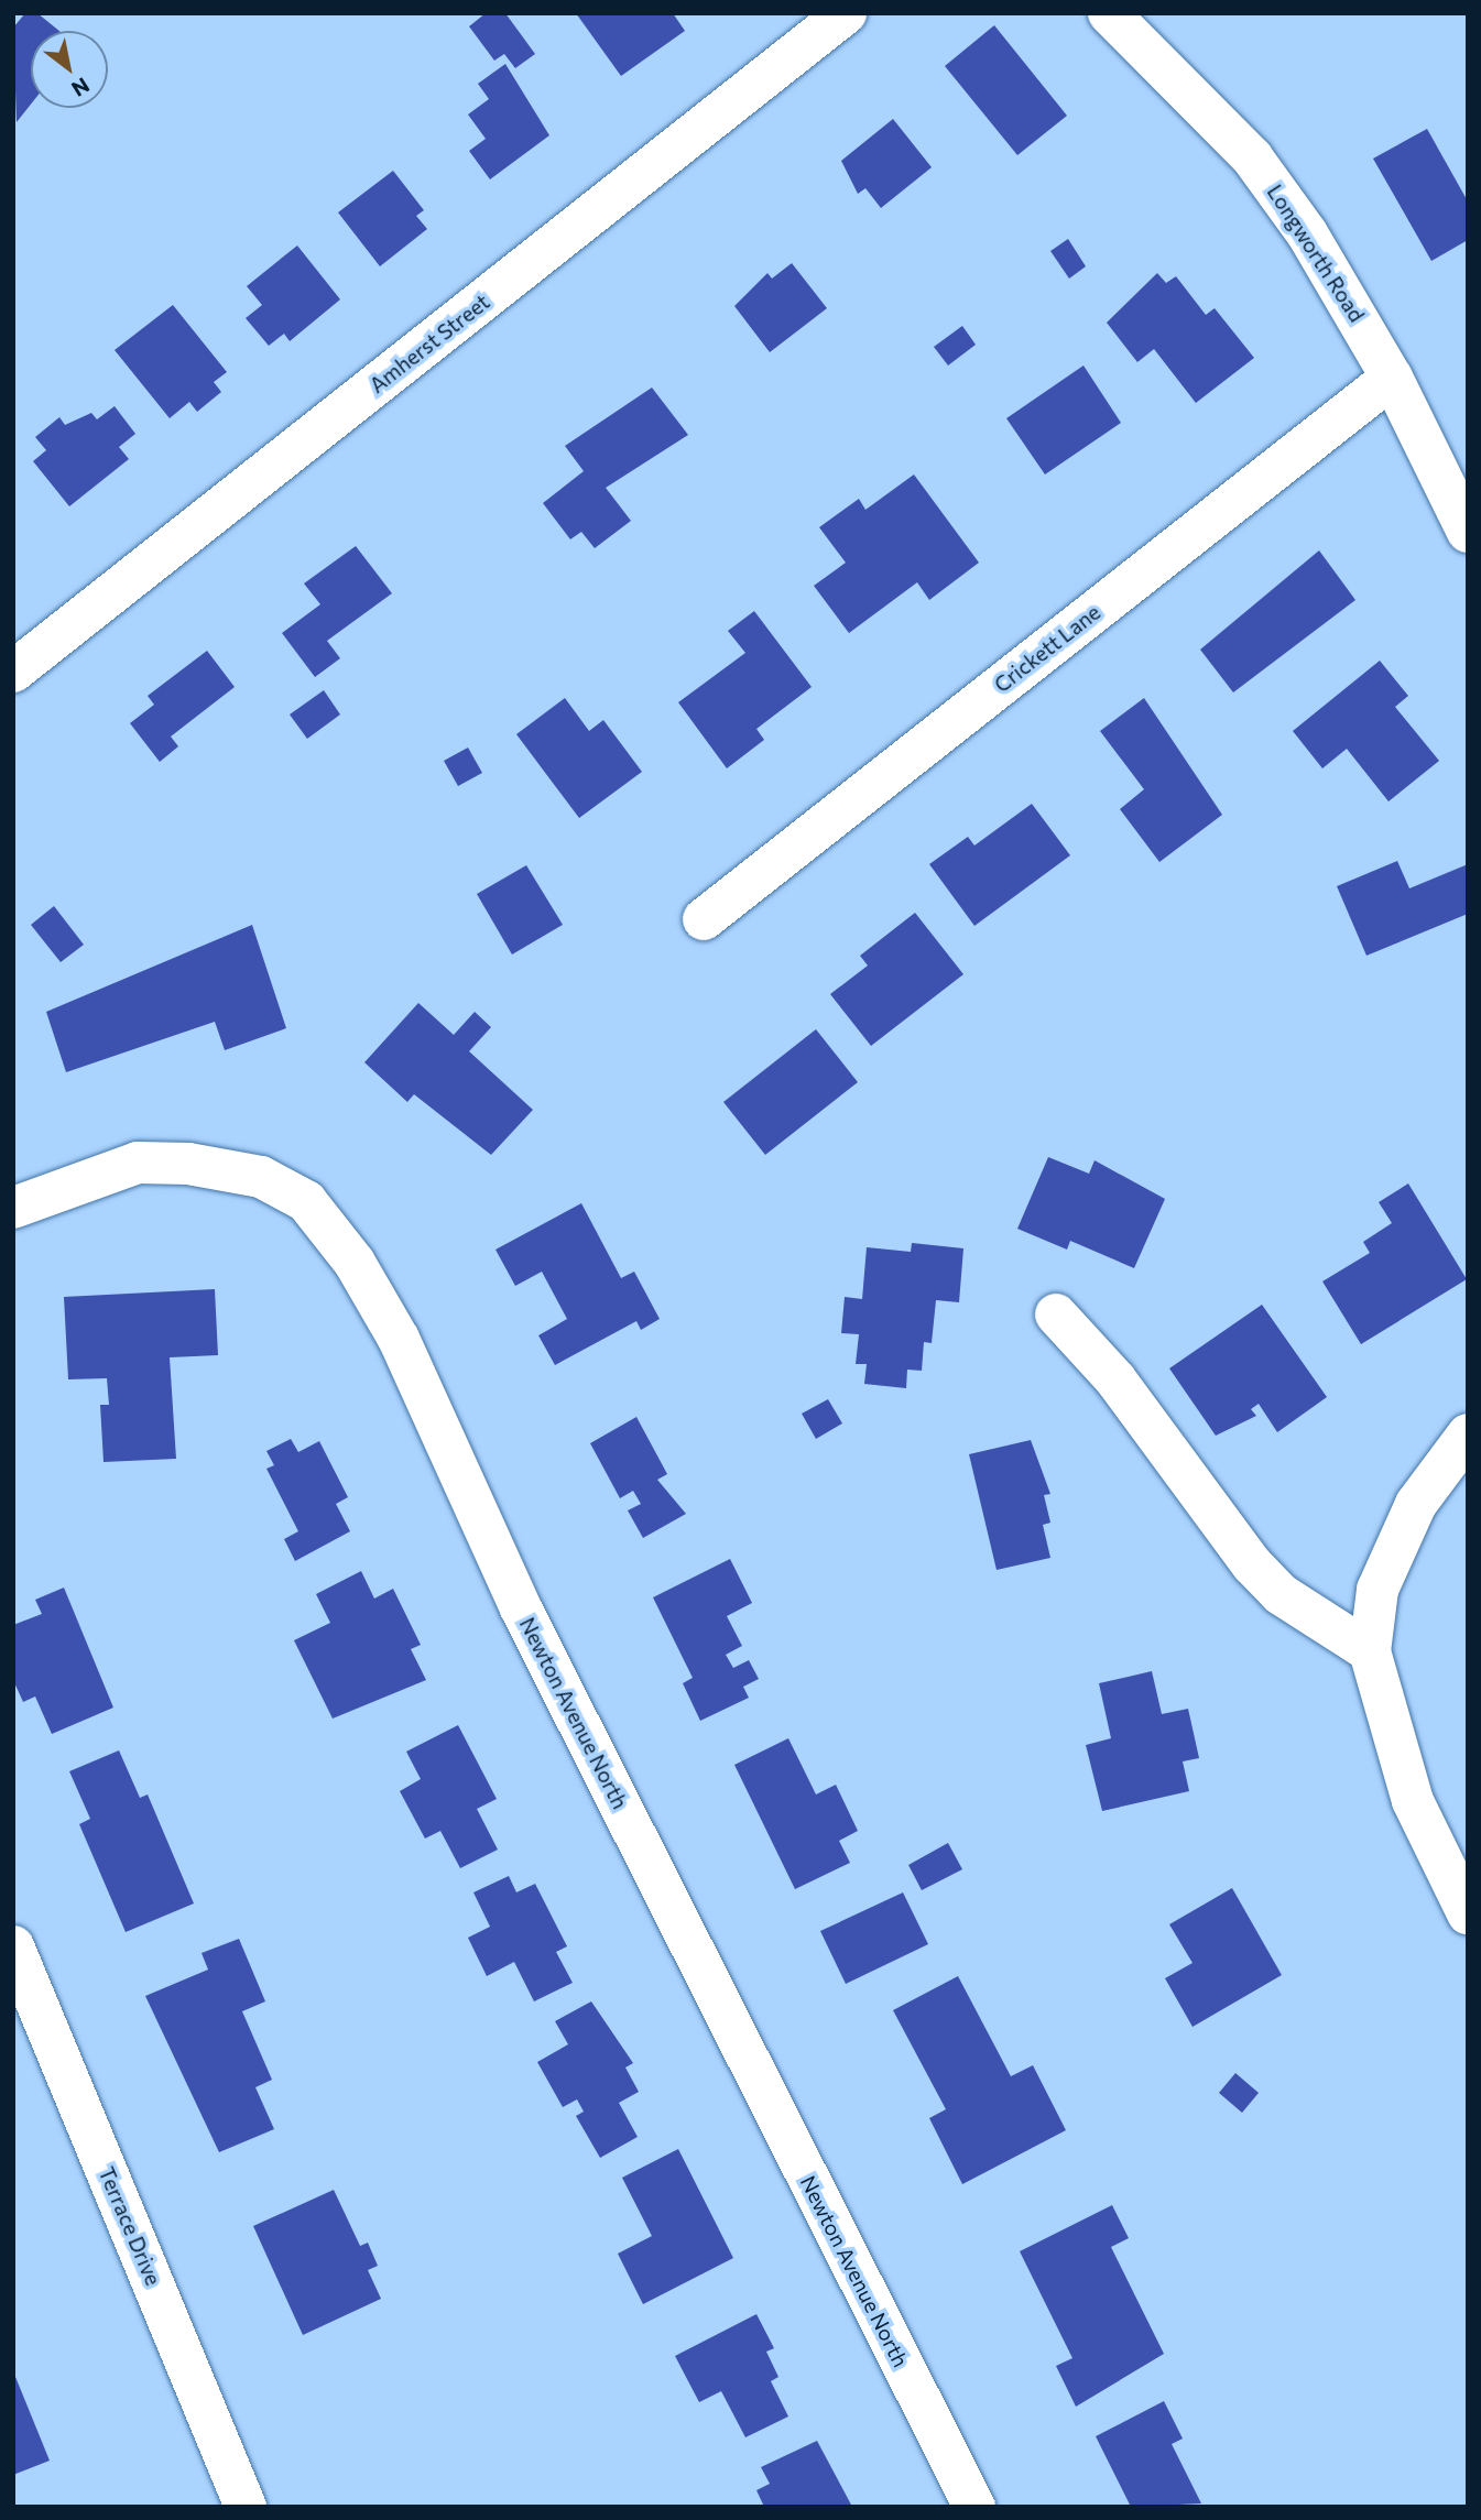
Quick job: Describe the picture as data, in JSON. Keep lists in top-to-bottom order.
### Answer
{
  "streets": {
    "street": [
      "Longworth Road",
      "Amherst Street",
      "Crickett Lane",
      "Newton Avenue North",
      "Terrace Drive"
    ]
  },
  "crossings": [
    ["Longworth Road", "Crickett Lane"]
  ],
  "north": "bottom right"
}
